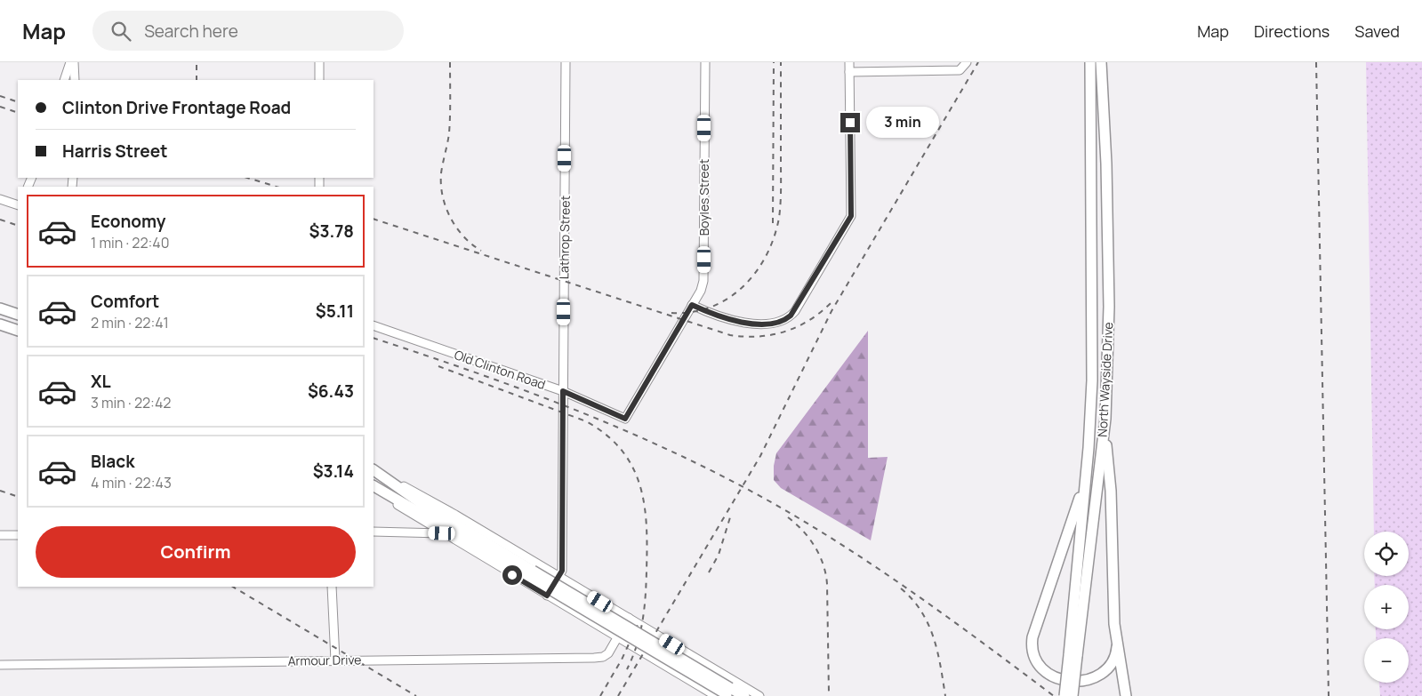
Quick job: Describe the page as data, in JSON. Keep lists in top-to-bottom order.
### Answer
{
  "streets": {
    "main road": ["North Wayside Drive"],
    "street": [
      "Boyles Street",
      "Lathrop Street",
      "Old Clinton Road",
      "Armour Drive"
    ]
  },
  "crossings": [
    ["Boyles Street", "Old Clinton Road"],
    ["Lathrop Street", "Old Clinton Road"]
  ],
  "page": {
    "header": "Map",
    "search": "Search here",
    "nav": ["Map", "Directions", "Saved"],
    "banner": ["Clinton Drive Frontage Road", "Harris Street"],
    "bubble": "3 min",
    "list": [
      {
        "name": "Economy",
        "note": "1 min · 22:40",
        "value": "$3.78"
      },
      {
        "name": "Comfort",
        "note": "2 min · 22:41",
        "value": "$5.11"
      },
      {
        "name": "XL",
        "note": "3 min · 22:42",
        "value": "$6.43"
      },
      {
        "name": "Black",
        "note": "4 min · 22:43",
        "value": "$3.14"
      }
    ],
    "buttons": "Confirm",
    "map_buttons": ["+", "−"]
  }
}
